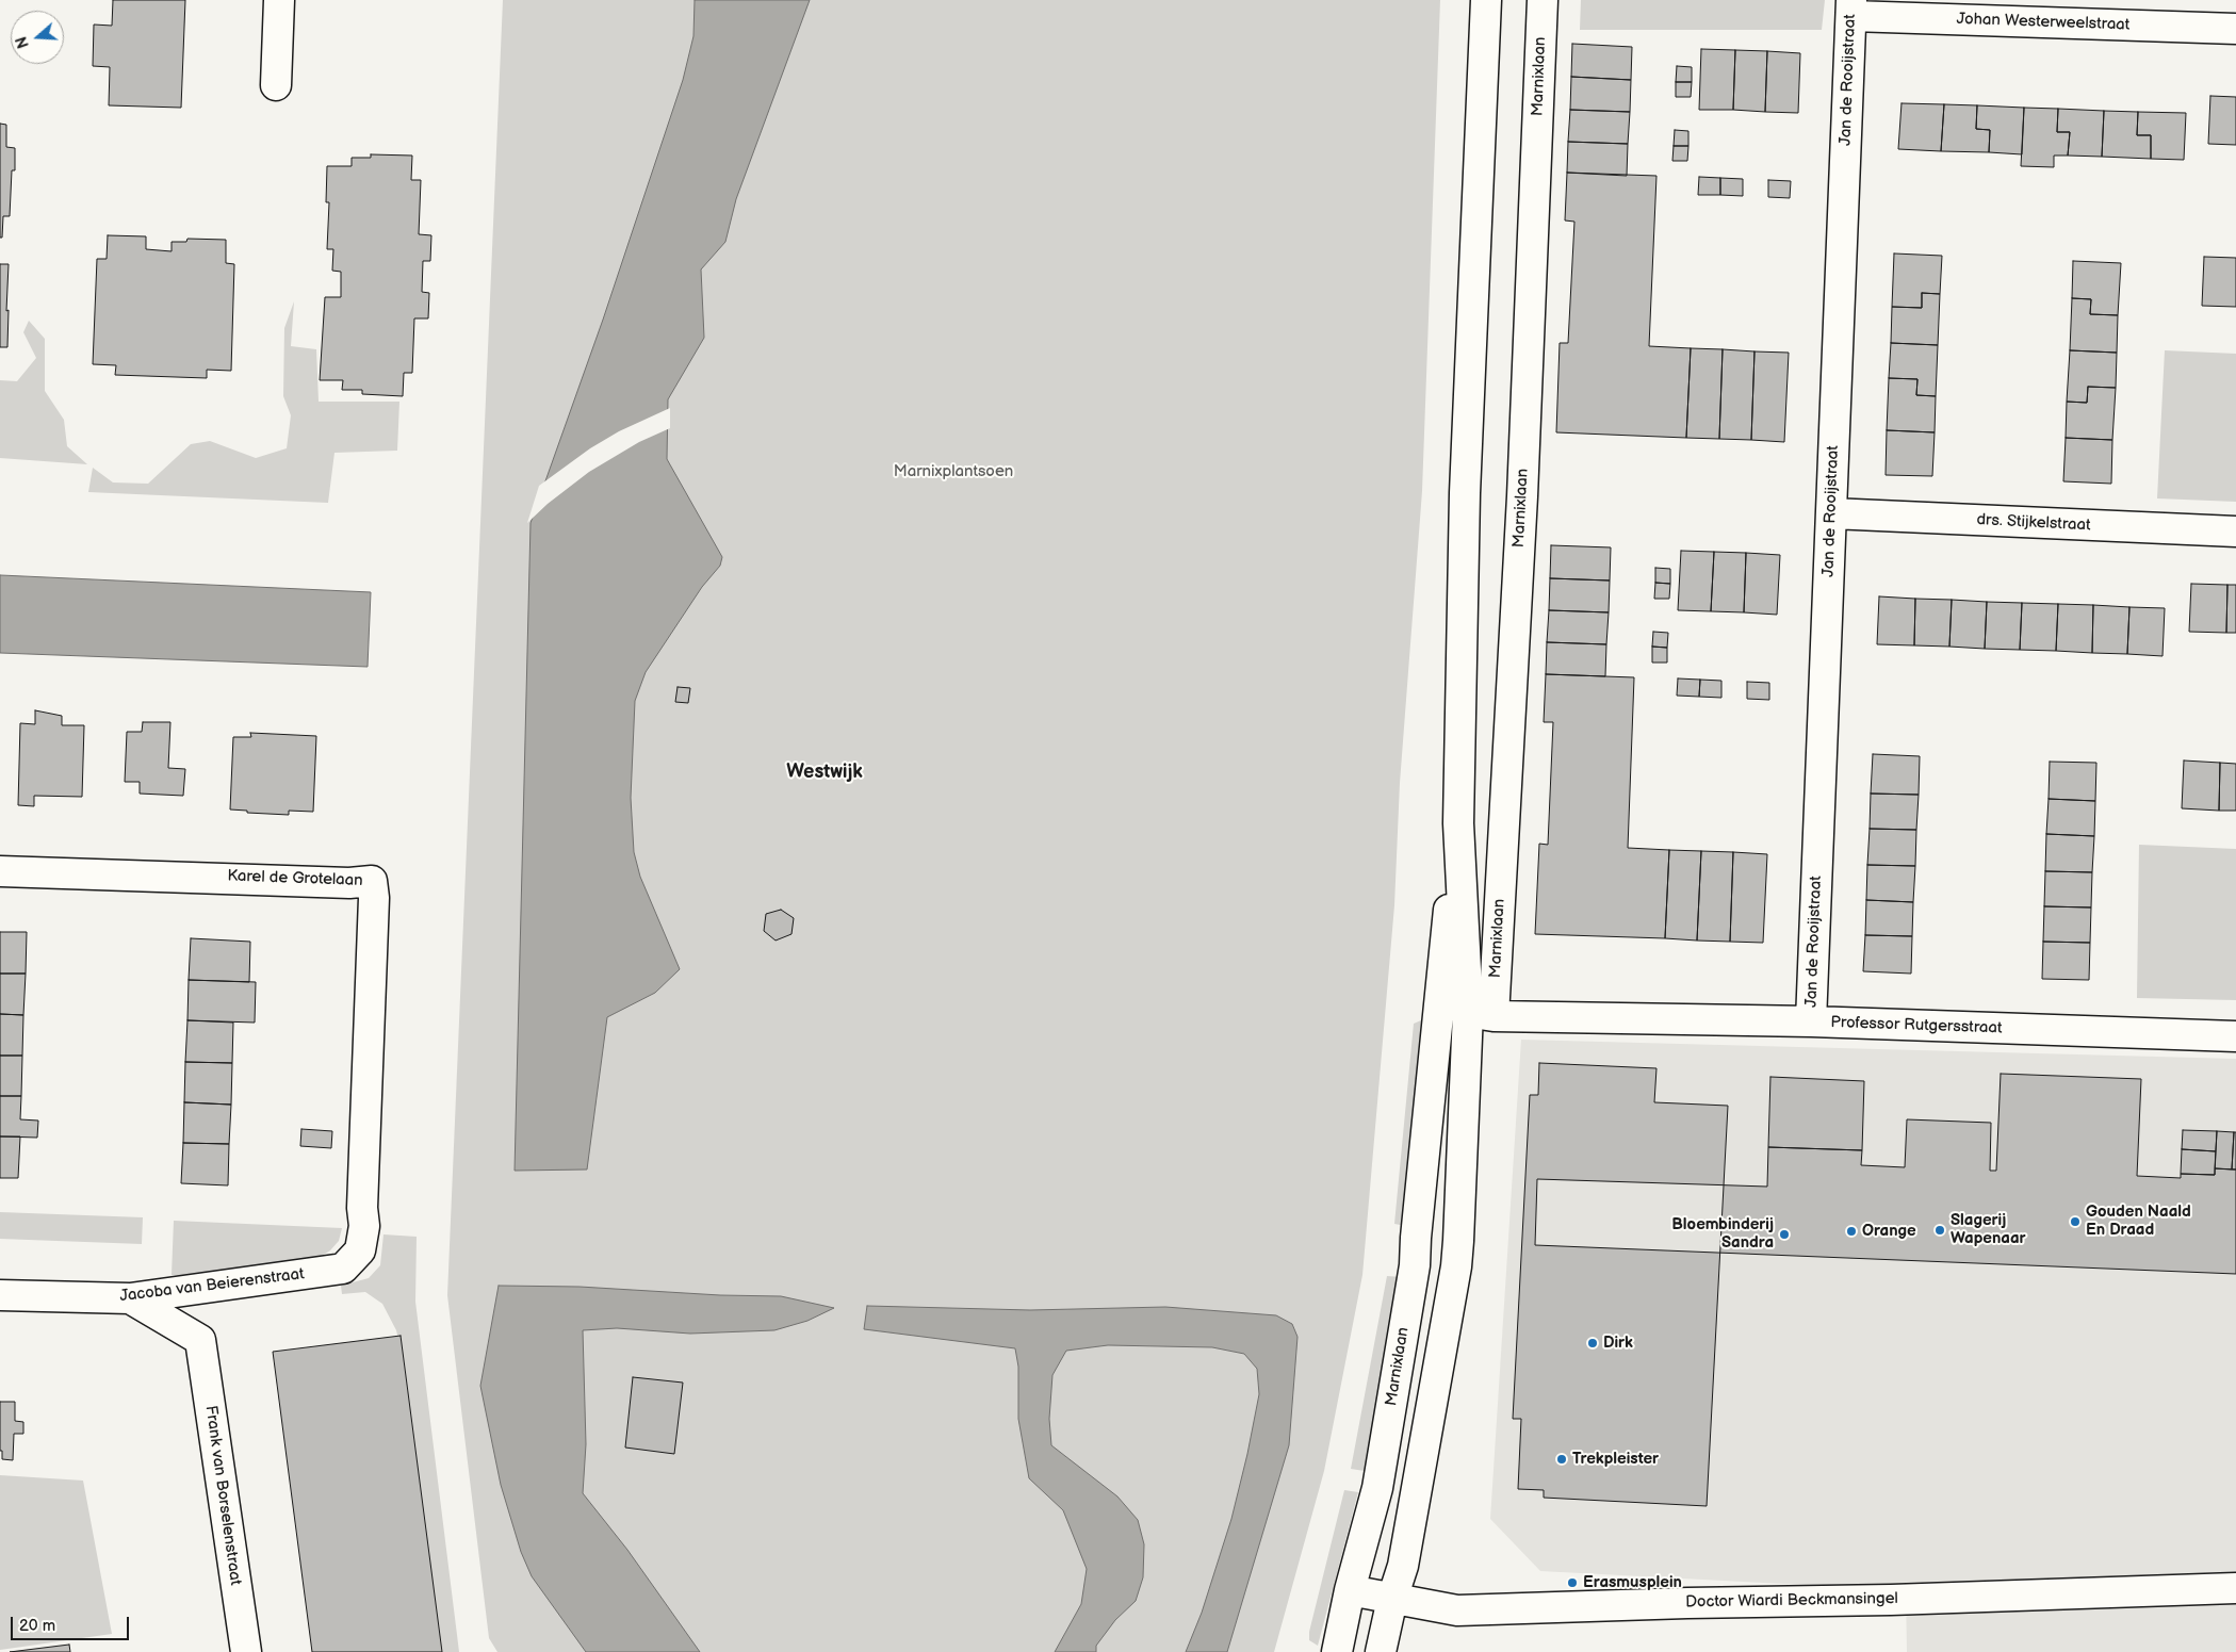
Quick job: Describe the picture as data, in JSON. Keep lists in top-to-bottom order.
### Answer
{
  "streets": {
    "street": [
      "Johan Westerweelstraat",
      "Marnixlaan",
      "Jan de Rooijstraat",
      "drs. Stijkelstraat",
      "Karel de Grotelaan",
      "Professor Rutgersstraat",
      "Jacoba van Beierenstraat",
      "Frank van Borselenstraat",
      "Doctor Wiardi Beckmansingel"
    ]
  },
  "crossings": [
    ["Johan Westerweelstraat", "Jan de Rooijstraat"],
    ["Marnixlaan", "Professor Rutgersstraat"],
    ["Marnixlaan", "Doctor Wiardi Beckmansingel"],
    ["Jan de Rooijstraat", "drs. Stijkelstraat"],
    ["Jan de Rooijstraat", "Professor Rutgersstraat"],
    ["Karel de Grotelaan", "Jacoba van Beierenstraat"],
    ["Jacoba van Beierenstraat", "Frank van Borselenstraat"]
  ],
  "districts": ["Westwijk"],
  "parks": ["Marnixplantsoen"],
  "places": [
    "Gouden Naald En Draad",
    "Slagerij Wapenaar",
    "Orange",
    "Bloembinderij Sandra",
    "Dirk",
    "Trekpleister",
    "Erasmusplein"
  ],
  "scale_bar": "20 m",
  "north": "left"
}
